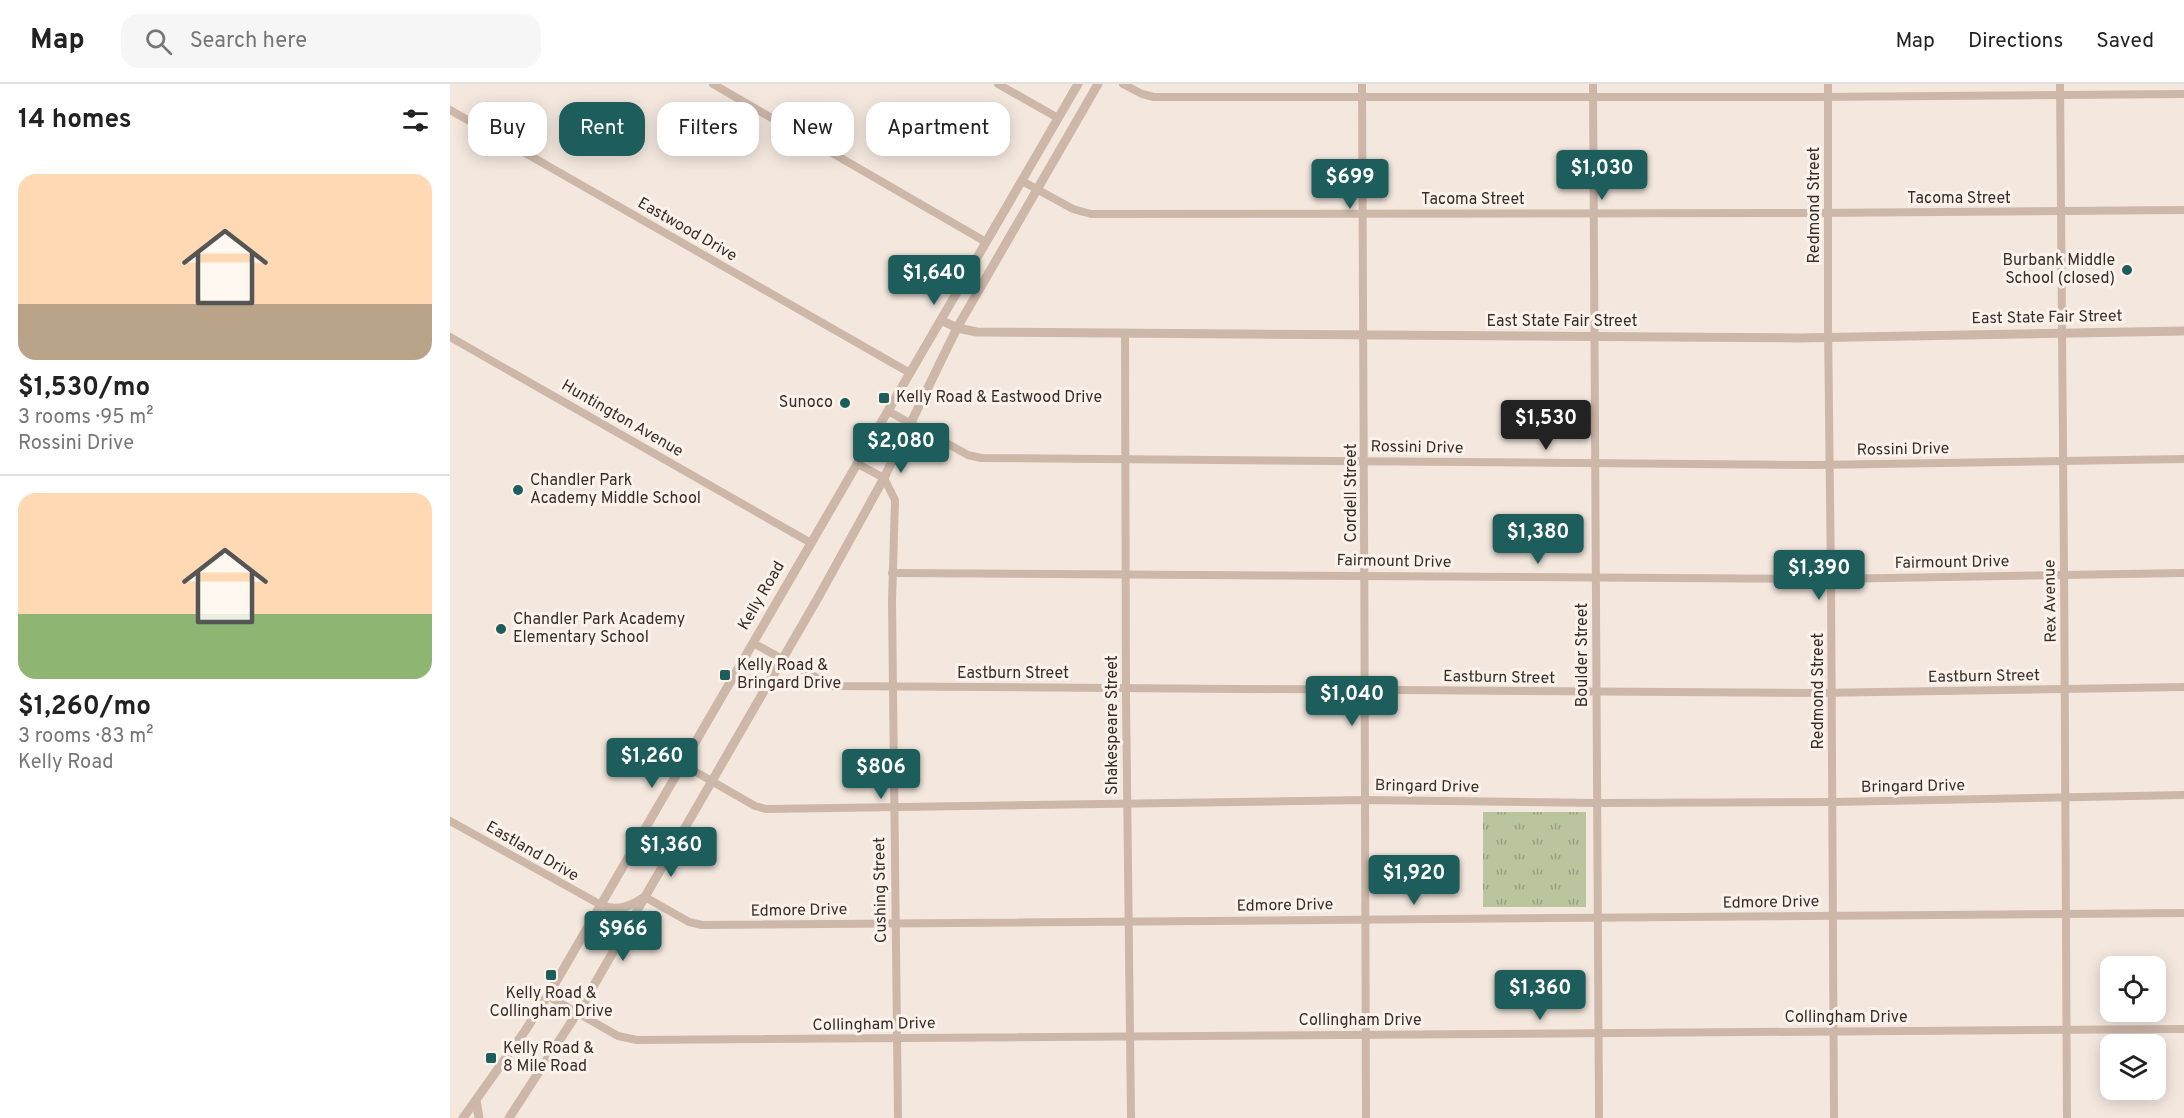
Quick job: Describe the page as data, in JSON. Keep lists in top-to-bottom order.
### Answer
{
  "streets": {
    "street": [
      "Tacoma Street",
      "Redmond Street",
      "Eastwood Drive",
      "East State Fair Street",
      "Huntington Avenue",
      "Rossini Drive",
      "Cordell Street",
      "Fairmount Drive",
      "Kelly Road",
      "Rex Avenue",
      "Boulder Street",
      "Eastburn Street",
      "Shakespeare Street",
      "Bringard Drive",
      "Eastland Drive",
      "Cushing Street",
      "Edmore Drive",
      "Collingham Drive"
    ]
  },
  "crossings": [
    ["Tacoma Street", "Redmond Street"],
    ["Tacoma Street", "Cordell Street"],
    ["Tacoma Street", "Kelly Road"],
    ["Tacoma Street", "Rex Avenue"],
    ["Tacoma Street", "Boulder Street"],
    ["Redmond Street", "East State Fair Street"],
    ["Redmond Street", "Rossini Drive"],
    ["Redmond Street", "Fairmount Drive"],
    ["Redmond Street", "Eastburn Street"],
    ["Redmond Street", "Bringard Drive"],
    ["Redmond Street", "Edmore Drive"],
    ["Redmond Street", "Collingham Drive"],
    ["Eastwood Drive", "Kelly Road"],
    ["East State Fair Street", "Cordell Street"],
    ["East State Fair Street", "Kelly Road"],
    ["East State Fair Street", "Rex Avenue"],
    ["East State Fair Street", "Boulder Street"],
    ["East State Fair Street", "Shakespeare Street"],
    ["Huntington Avenue", "Kelly Road"],
    ["Rossini Drive", "Cordell Street"],
    ["Rossini Drive", "Kelly Road"],
    ["Rossini Drive", "Rex Avenue"],
    ["Rossini Drive", "Boulder Street"],
    ["Rossini Drive", "Shakespeare Street"],
    ["Cordell Street", "Fairmount Drive"],
    ["Cordell Street", "Eastburn Street"],
    ["Cordell Street", "Bringard Drive"],
    ["Cordell Street", "Edmore Drive"],
    ["Cordell Street", "Collingham Drive"],
    ["Fairmount Drive", "Rex Avenue"],
    ["Fairmount Drive", "Boulder Street"],
    ["Fairmount Drive", "Shakespeare Street"],
    ["Fairmount Drive", "Cushing Street"],
    ["Kelly Road", "Eastburn Street"],
    ["Kelly Road", "Bringard Drive"],
    ["Kelly Road", "Eastland Drive"],
    ["Kelly Road", "Collingham Drive"],
    ["Rex Avenue", "Eastburn Street"],
    ["Rex Avenue", "Bringard Drive"],
    ["Rex Avenue", "Edmore Drive"],
    ["Rex Avenue", "Collingham Drive"],
    ["Boulder Street", "Eastburn Street"],
    ["Boulder Street", "Bringard Drive"],
    ["Boulder Street", "Edmore Drive"],
    ["Boulder Street", "Collingham Drive"],
    ["Eastburn Street", "Shakespeare Street"],
    ["Eastburn Street", "Cushing Street"],
    ["Shakespeare Street", "Bringard Drive"],
    ["Shakespeare Street", "Edmore Drive"],
    ["Shakespeare Street", "Collingham Drive"],
    ["Bringard Drive", "Cushing Street"],
    ["Cushing Street", "Edmore Drive"],
    ["Cushing Street", "Collingham Drive"]
  ],
  "places": {
    "other": [
      "Burbank Middle School (closed)",
      "Sunoco",
      "Chandler Park Academy Middle School",
      "Chandler Park Academy Elementary School"
    ],
    "transit": [
      "Kelly Road & Eastwood Drive",
      "Kelly Road & Bringard Drive",
      "Kelly Road & Collingham Drive",
      "Kelly Road & 8 Mile Road"
    ]
  },
  "page": {
    "header": "Map",
    "search": "Search here",
    "nav": ["Map", "Directions", "Saved"],
    "heading": "14 homes",
    "chip": [
      "Buy",
      "Rent",
      "Filters",
      "New",
      "Apartment"
    ],
    "price": [
      "$1,030",
      "$699",
      "$1,640",
      "$1,530",
      "$2,080",
      "$1,380",
      "$1,390",
      "$1,040",
      "$1,260",
      "$806",
      "$1,360",
      "$1,920",
      "$966",
      "$1,360"
    ],
    "list": [
      {
        "name": "$1,530/mo",
        "note": "3 rooms · 95 m² · Rossini Drive"
      },
      {
        "name": "$1,260/mo",
        "note": "3 rooms · 83 m² · Kelly Road"
      }
    ]
  }
}
